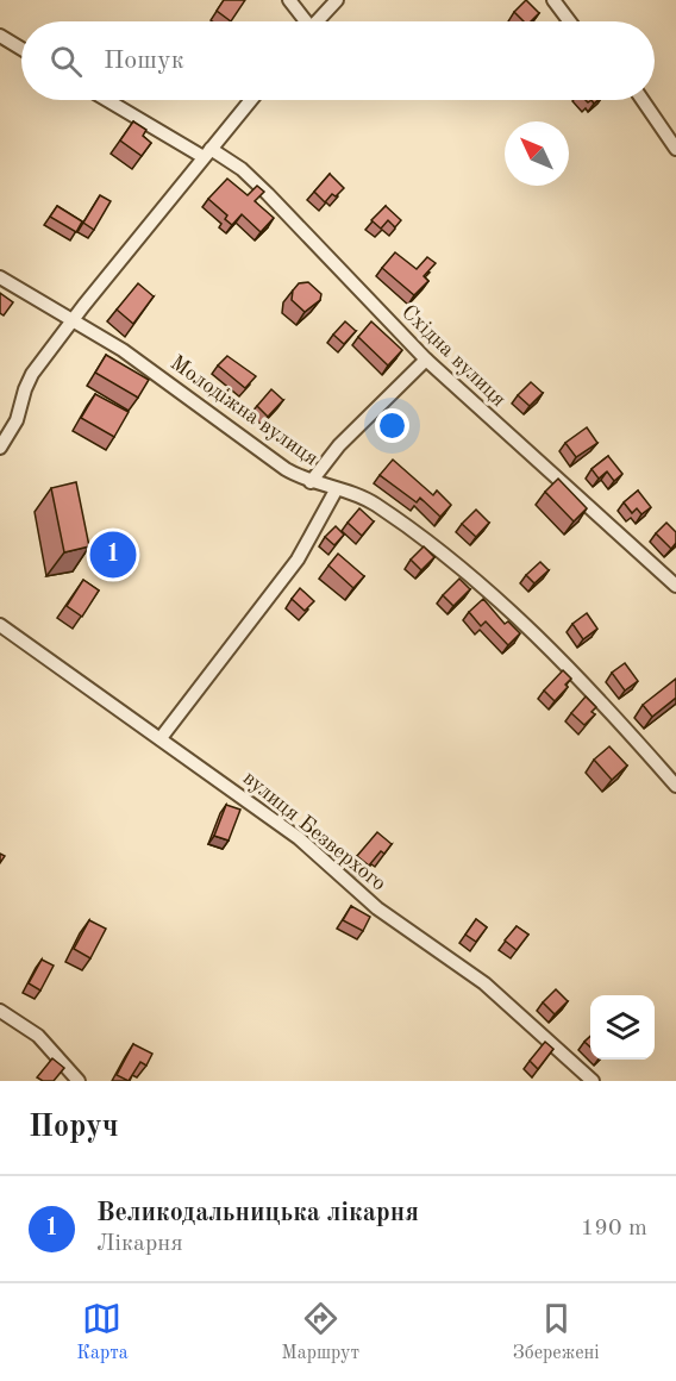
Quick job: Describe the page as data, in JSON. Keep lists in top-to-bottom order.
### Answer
{
  "streets": {
    "street": ["Східна вулиця", "Молодіжна вулиця", "вулиця Безверхого"]
  },
  "north": "top left",
  "page": {
    "search": "Пошук",
    "pins": "1",
    "heading": "Поруч",
    "list": [
      {
        "mark": "1",
        "name": "Великодальницька лікарня",
        "note": "Лікарня",
        "value": "190 m"
      }
    ],
    "nav": ["Карта", "Маршрут", "Збережені"]
  }
}
